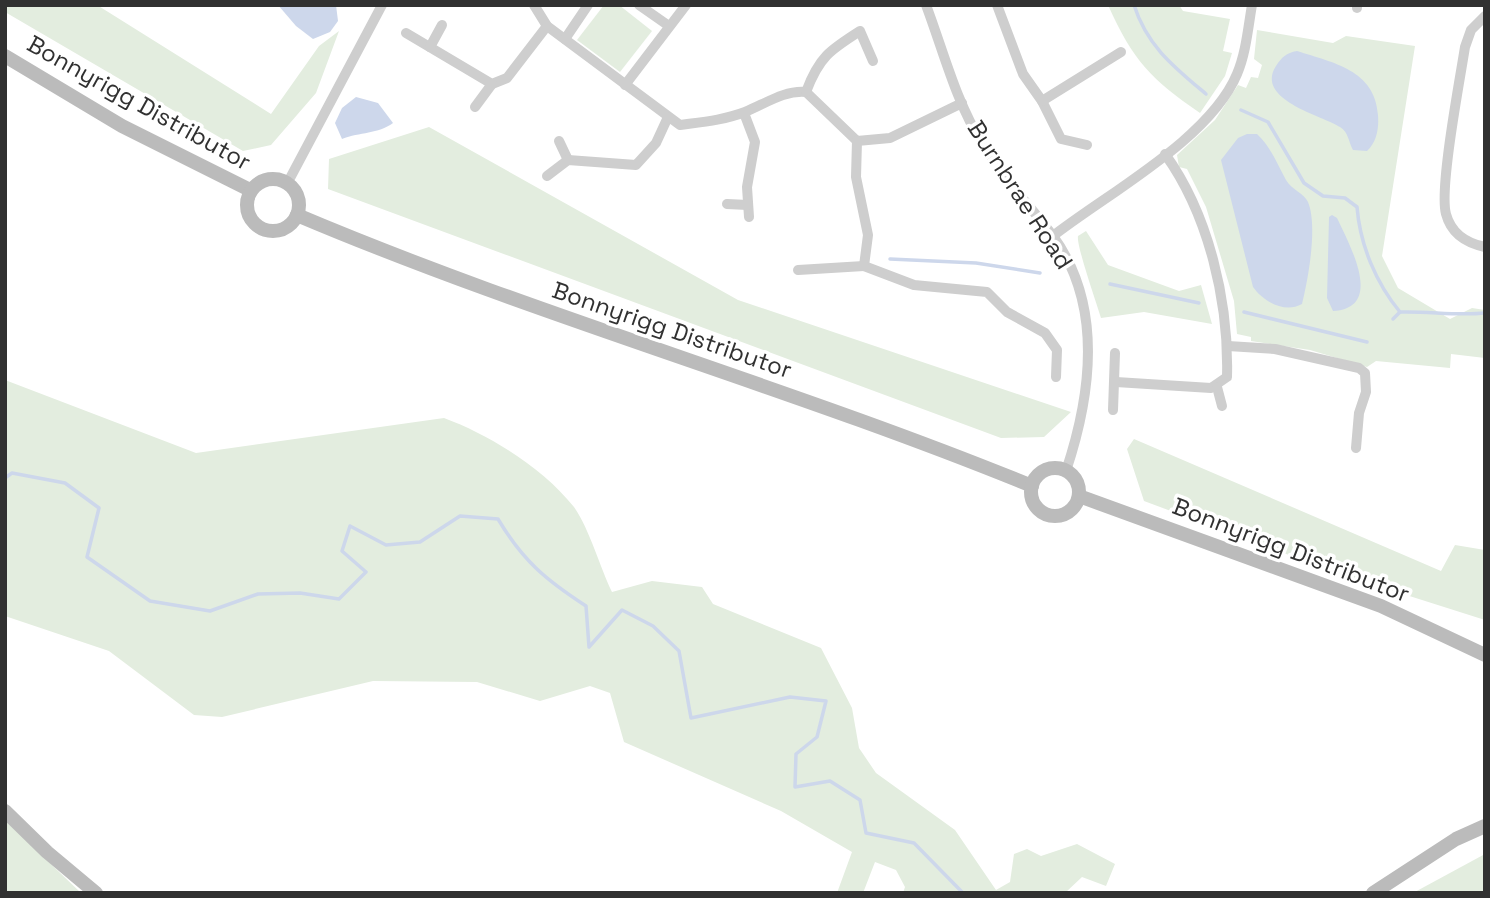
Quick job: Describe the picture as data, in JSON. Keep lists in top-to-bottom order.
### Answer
{
  "streets": {
    "main road": ["Bonnyrigg Distributor"],
    "street": ["Burnbrae Road"]
  },
  "crossings": [
    ["Bonnyrigg Distributor", "Burnbrae Road"]
  ]
}
